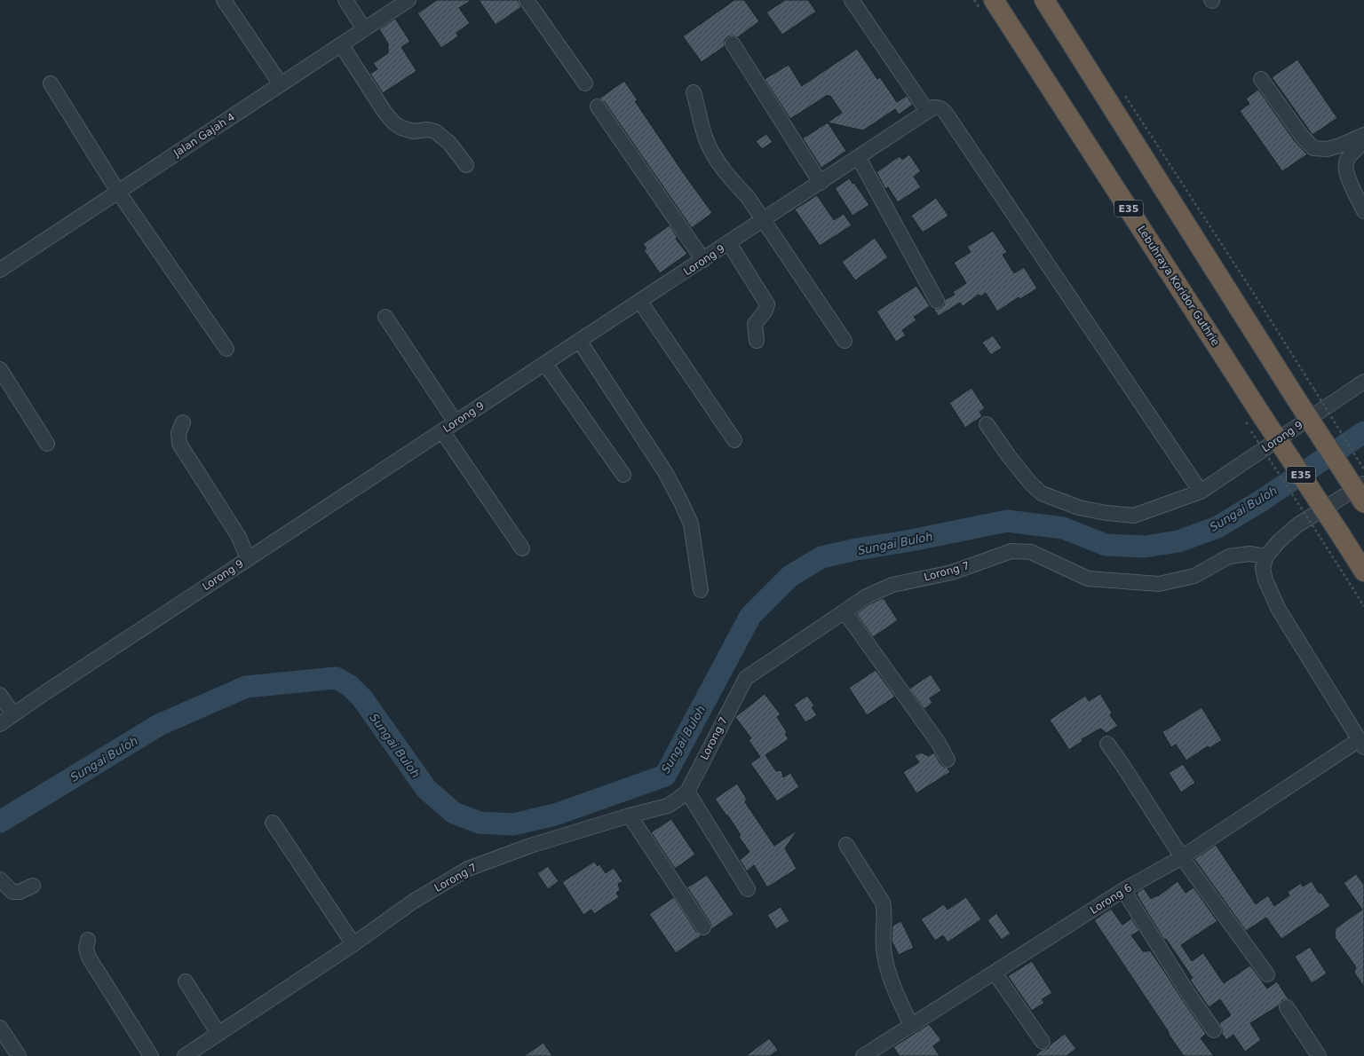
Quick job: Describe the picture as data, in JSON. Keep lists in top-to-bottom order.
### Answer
{
  "streets": {
    "highway": ["E35", "Lebuhraya Koridor Guthrie"],
    "street": [
      "Jalan Gajah 4",
      "Lorong 9",
      "Lorong 7",
      "Lorong 6"
    ]
  },
  "water": ["Sungai Buloh"]
}
